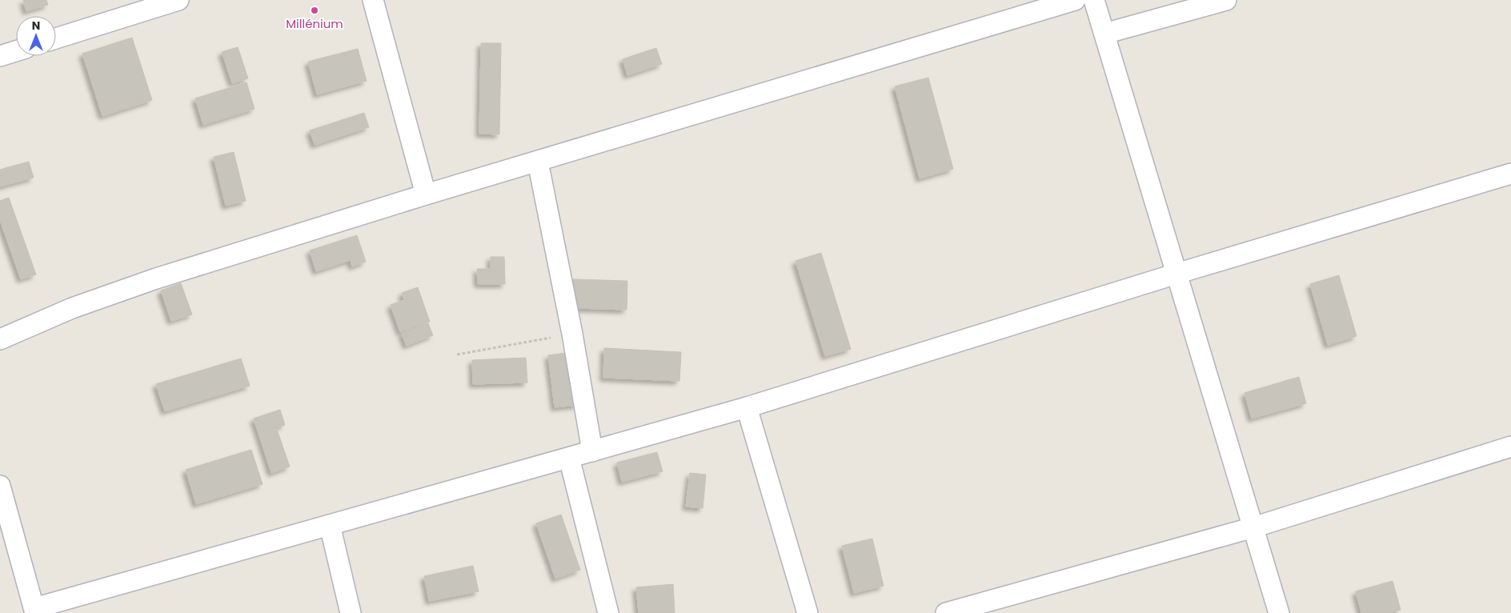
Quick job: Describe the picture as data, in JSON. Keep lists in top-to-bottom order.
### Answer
{
  "places": ["Millénium"],
  "north": "top"
}
